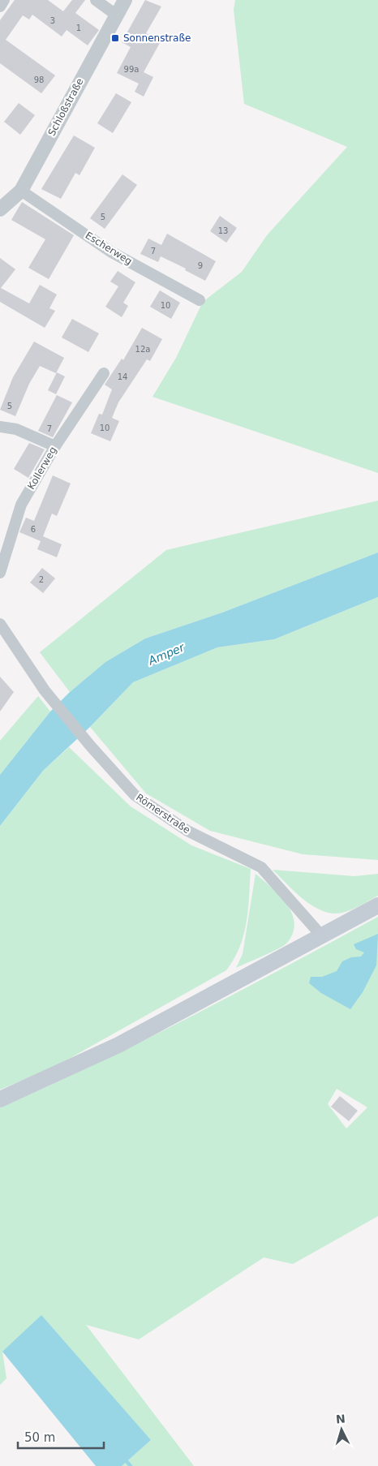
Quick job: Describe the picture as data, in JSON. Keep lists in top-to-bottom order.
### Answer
{
  "streets": {
    "street": [
      "Schloßstraße",
      "Escherweg",
      "Kollerweg",
      "Römerstraße"
    ]
  },
  "crossings": [
    ["Schloßstraße", "Escherweg"]
  ],
  "water": ["Amper"],
  "places": {
    "transit": ["Sonnenstraße"]
  },
  "house_numbers": [
    "3",
    "1",
    "99a",
    "98",
    "5",
    "13",
    "7",
    "9",
    "10",
    "12a",
    "14",
    "5",
    "10",
    "7",
    "6",
    "2"
  ],
  "scale_bar": "50 m",
  "north": "top"
}
